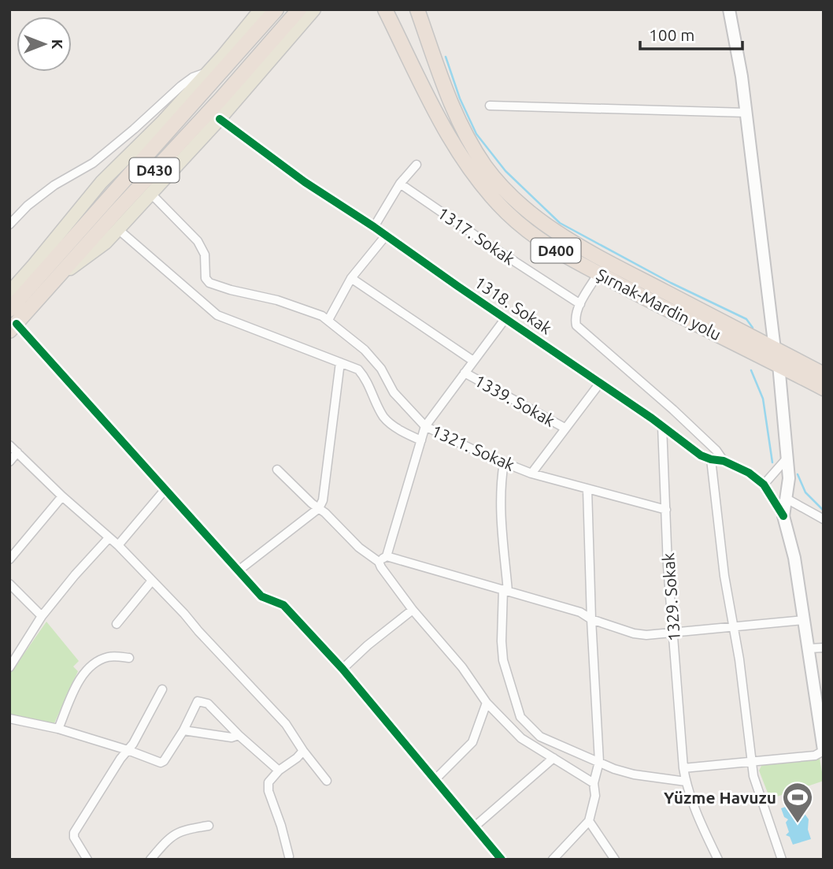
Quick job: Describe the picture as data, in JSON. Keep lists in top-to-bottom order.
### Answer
{
  "streets": {
    "highway": ["D430", "D400", "Şırnak-Mardin yolu"],
    "street": [
      "1317. Sokak",
      "1318. Sokak",
      "1339. Sokak",
      "1321. Sokak",
      "1329. Sokak"
    ]
  },
  "crossings": [
    ["1318. Sokak", "1329. Sokak"],
    ["1321. Sokak", "1329. Sokak"]
  ],
  "places": {
    "sports": ["Yüzme Havuzu"]
  },
  "scale_bar": "100 m",
  "north": "right"
}
